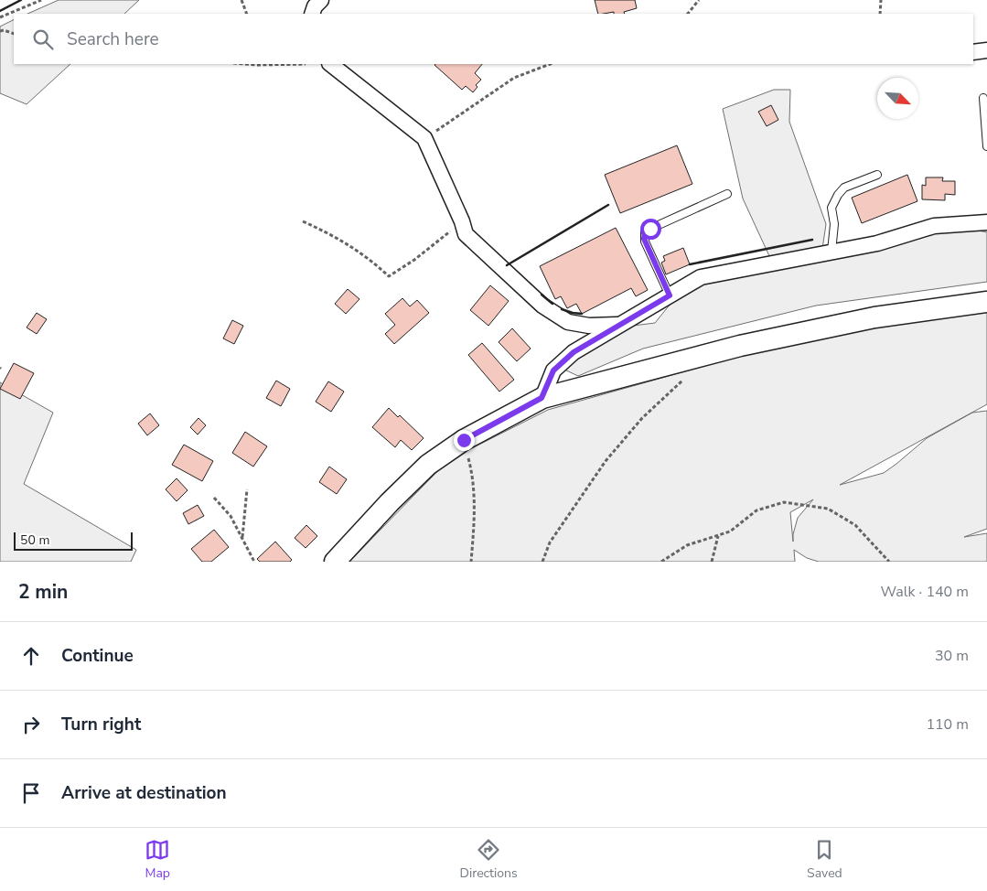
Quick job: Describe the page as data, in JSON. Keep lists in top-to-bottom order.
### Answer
{
  "scale_bar": "50 m",
  "north": "bottom right",
  "page": {
    "search": "Search here",
    "scale": "50 m",
    "heading": ["2 min", "Walk · 140 m"],
    "list": [
      ["Continue", "30 m"],
      ["Turn right", "110 m"],
      "Arrive at destination"
    ],
    "nav": ["Map", "Directions", "Saved"]
  }
}
